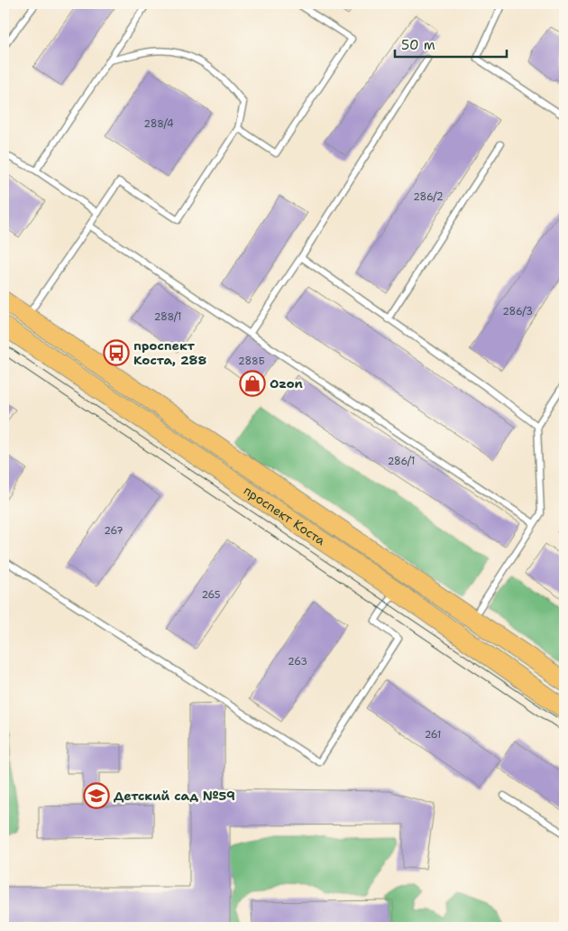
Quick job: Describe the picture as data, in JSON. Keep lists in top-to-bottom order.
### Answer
{
  "streets": {
    "main road": ["проспект Коста"]
  },
  "places": {
    "bus stop": ["проспект Коста, 288"],
    "shop": ["Ozon"],
    "school or university": ["Детский сад №59"]
  },
  "house_numbers": [
    "288/4",
    "286/2",
    "286/3",
    "288/1",
    "288Б",
    "286/1",
    "267",
    "265",
    "263",
    "261"
  ],
  "scale_bar": "50 m"
}
